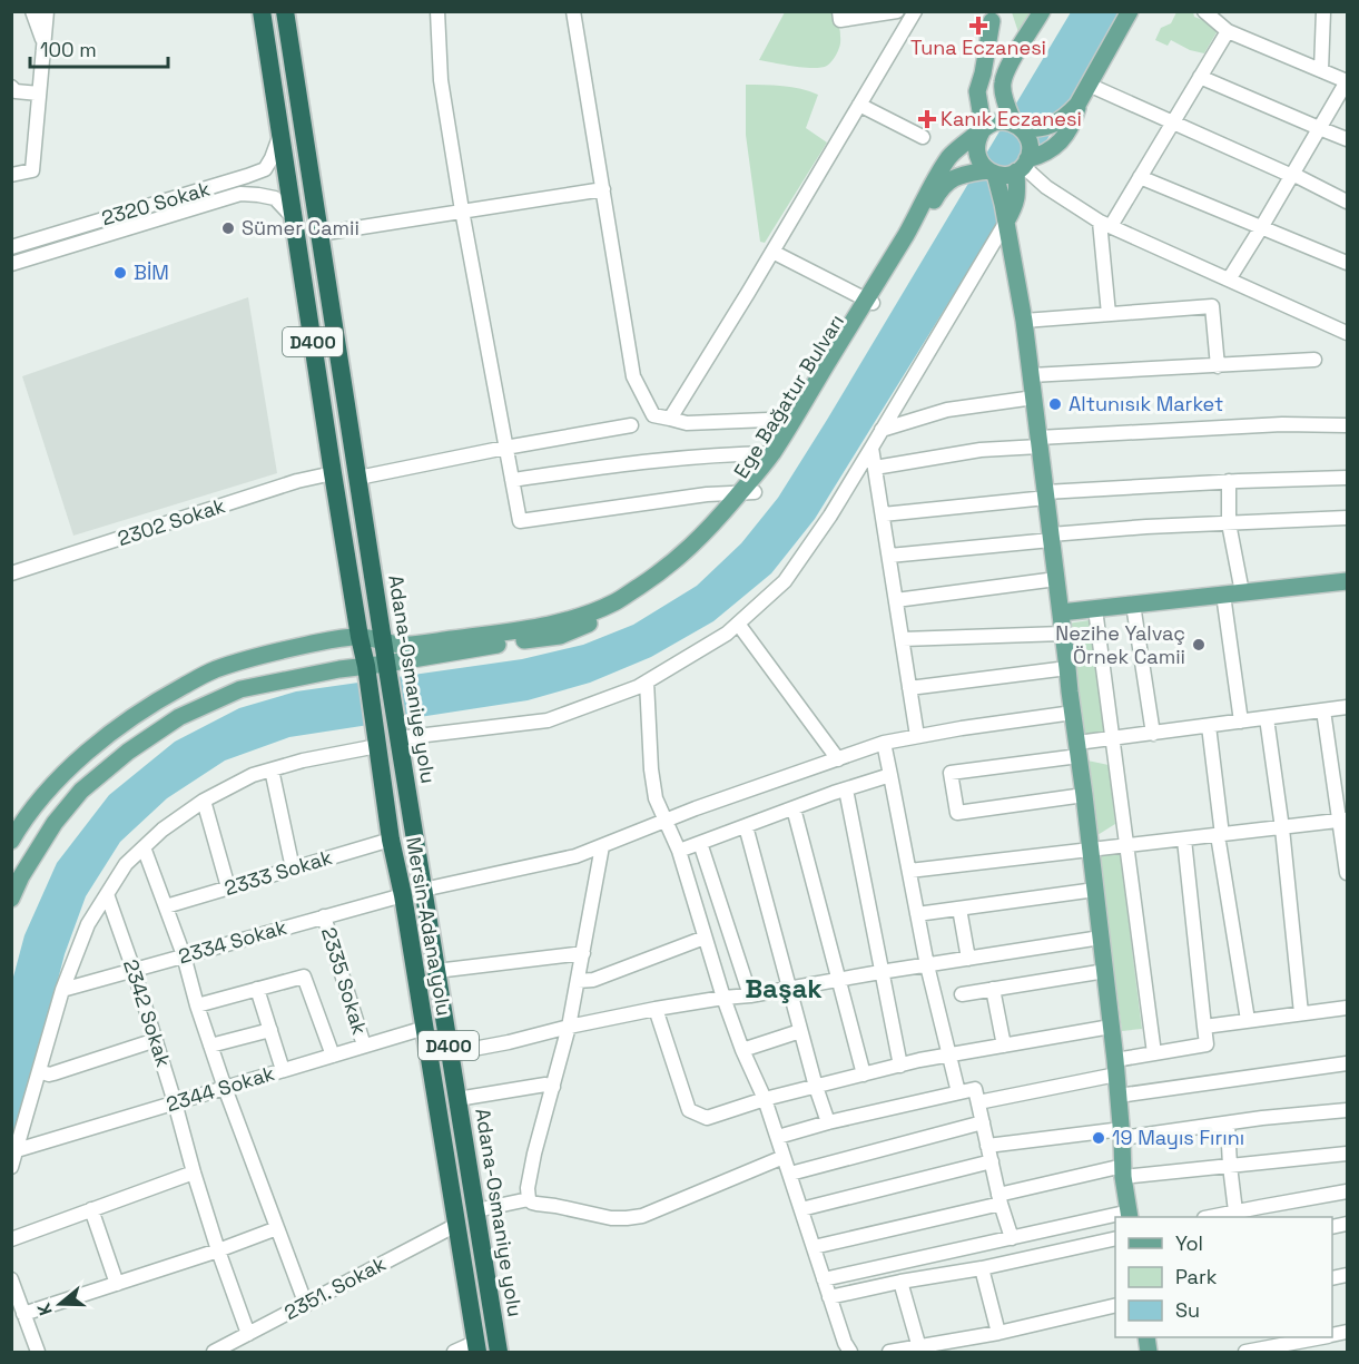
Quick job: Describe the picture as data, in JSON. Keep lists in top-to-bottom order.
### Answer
{
  "streets": {
    "highway": ["D400", "Adana-Osmaniye yolu", "Mersin-Adana yolu"],
    "main road": ["Ege Bağatur Bulvarı"],
    "street": [
      "2320 Sokak",
      "2302 Sokak",
      "2333 Sokak",
      "2334 Sokak",
      "2335 Sokak",
      "2342 Sokak",
      "2344 Sokak",
      "2351. Sokak"
    ]
  },
  "crossings": [
    ["2320 Sokak", "D400"],
    ["D400", "Ege Bağatur Bulvarı"],
    ["D400", "2302 Sokak"],
    ["D400", "Mersin-Adana yolu"],
    ["Ege Bağatur Bulvarı", "Adana-Osmaniye yolu"],
    ["2333 Sokak", "Mersin-Adana yolu"],
    ["Mersin-Adana yolu", "2334 Sokak"],
    ["Mersin-Adana yolu", "2344 Sokak"],
    ["Mersin-Adana yolu", "2351. Sokak"],
    ["2334 Sokak", "2335 Sokak"],
    ["2334 Sokak", "2342 Sokak"],
    ["2335 Sokak", "2344 Sokak"],
    ["2342 Sokak", "2344 Sokak"],
    ["2342 Sokak", "2351. Sokak"]
  ],
  "districts": ["Başak"],
  "places": {
    "health": ["Tuna Eczanesi", "Kanık Eczanesi"],
    "other": [
      "Sümer Camii",
      "BİM",
      "Altunısık Market",
      "Nezihe Yalvaç Örnek Camii",
      "19 Mayıs Fırını"
    ]
  },
  "legend": ["Yol", "Park", "Su"],
  "scale_bar": "100 m",
  "north": "left"
}
